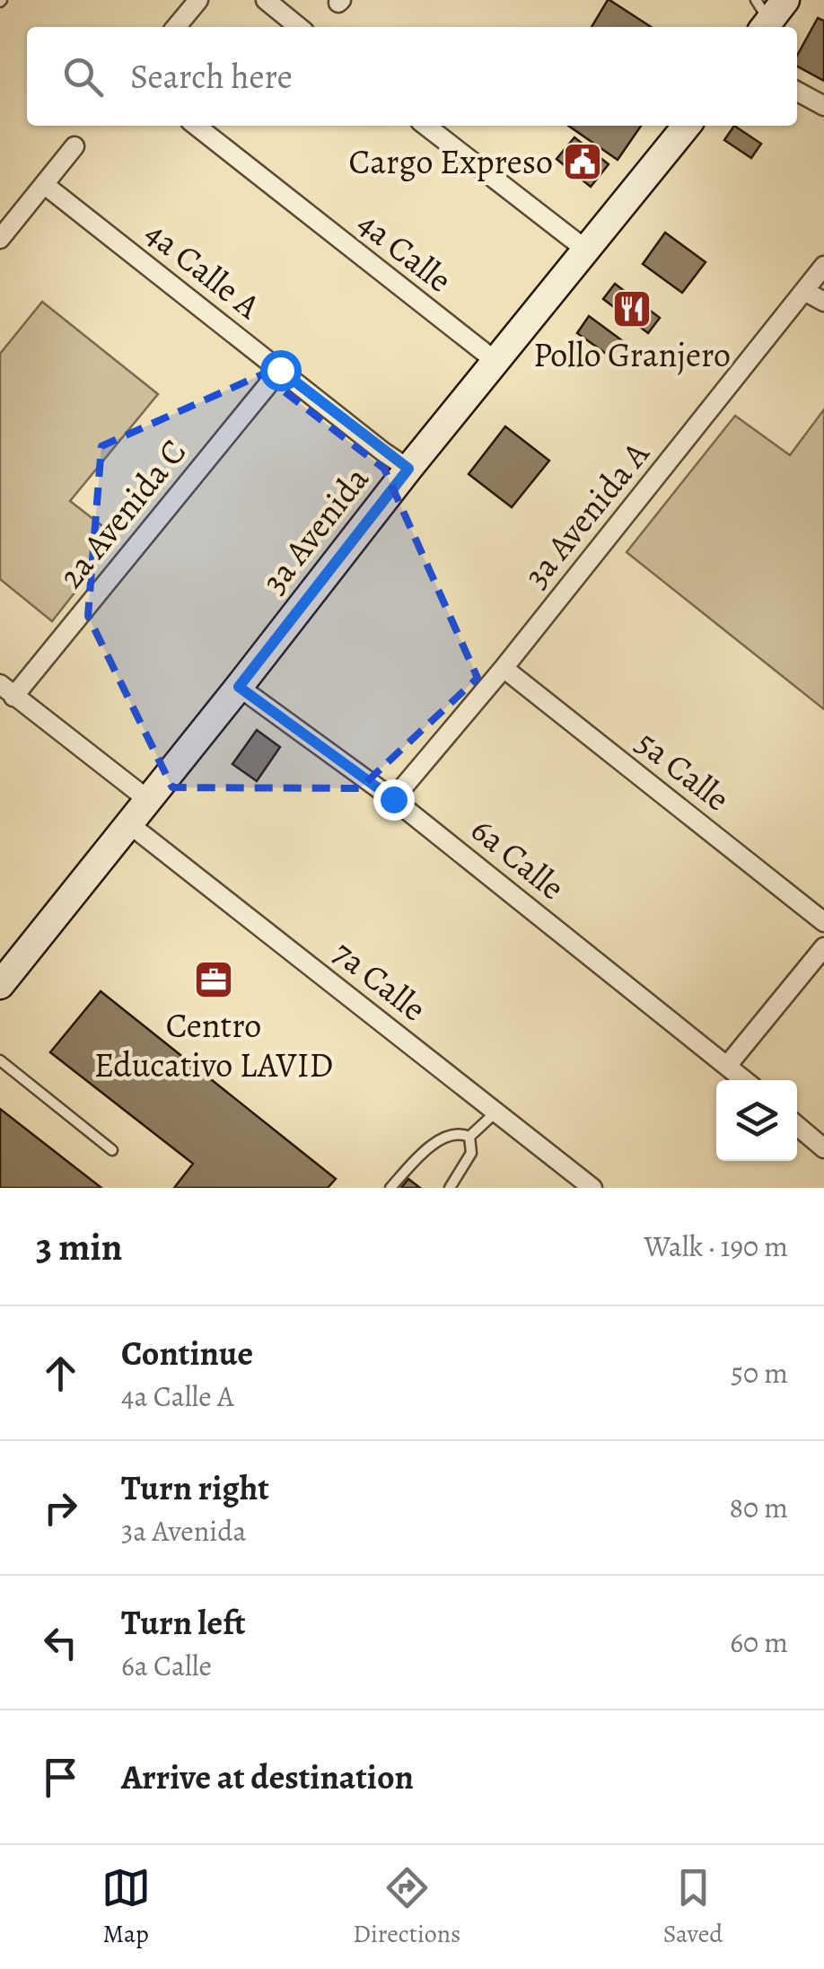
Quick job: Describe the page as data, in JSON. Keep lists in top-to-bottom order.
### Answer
{
  "streets": {
    "main road": ["3a Avenida"],
    "street": [
      "4a Calle",
      "4a Calle A",
      "2a Avenida C",
      "3a Avenida A",
      "5a Calle",
      "6a Calle",
      "7a Calle"
    ]
  },
  "crossings": [
    ["4a Calle", "3a Avenida"],
    ["4a Calle A", "2a Avenida C"],
    ["4a Calle A", "3a Avenida"],
    ["3a Avenida A", "5a Calle"],
    ["3a Avenida A", "6a Calle"],
    ["3a Avenida", "6a Calle"],
    ["3a Avenida", "7a Calle"]
  ],
  "places": {
    "public building": ["Cargo Expreso"],
    "restaurant": ["Pollo Granjero"],
    "office": ["Centro Educativo LAVID"]
  },
  "page": {
    "search": "Search here",
    "heading": ["3 min", "Walk · 190 m"],
    "list": [
      ["Continue", "4a Calle A", "50 m"],
      ["Turn right", "3a Avenida", "80 m"],
      ["Turn left", "6a Calle", "60 m"],
      "Arrive at destination"
    ],
    "nav": ["Map", "Directions", "Saved"]
  }
}
